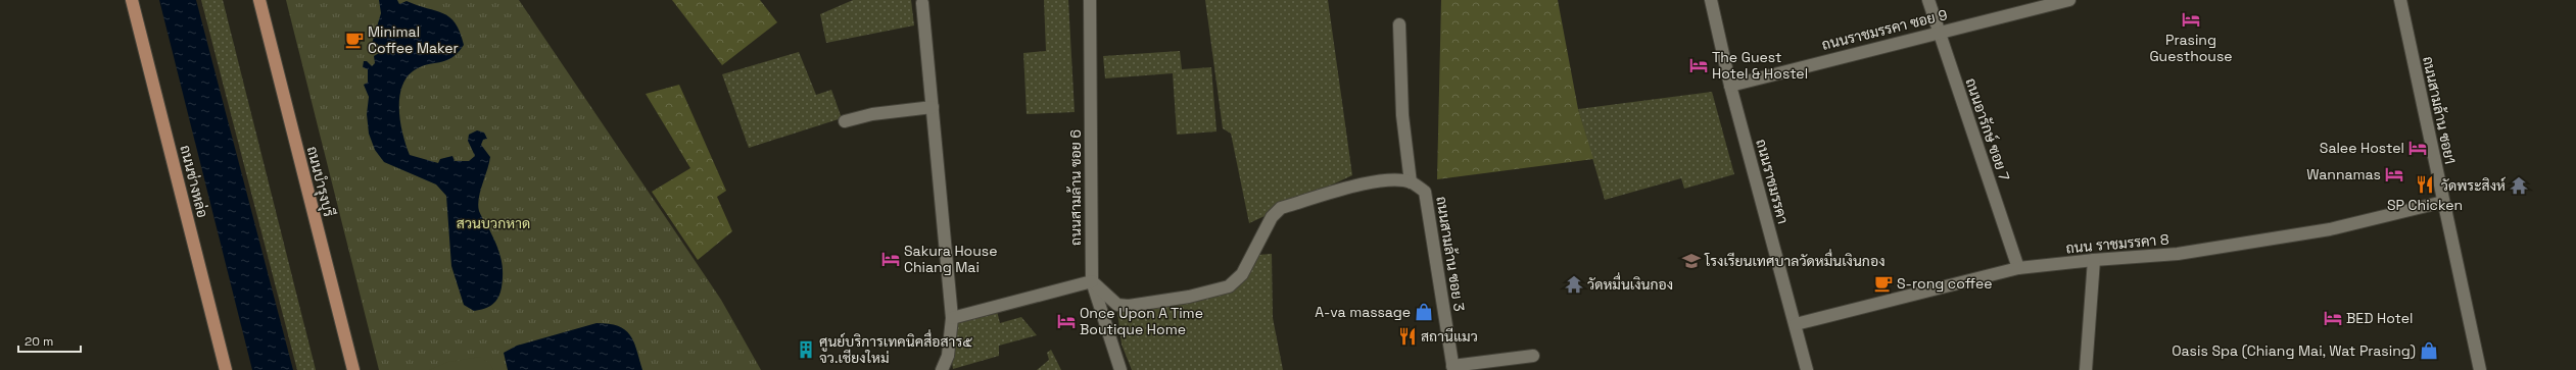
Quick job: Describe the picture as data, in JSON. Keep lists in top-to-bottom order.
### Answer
{
  "streets": {
    "main road": ["ถนนช่างหล่อ", "ถนนบำรุงบุรี"],
    "street": [
      "ถนนราชมรรคา ซอย 9",
      "ถนนสามล้าน ซอย1",
      "ถนนอารักษ์ ซอย 7",
      "ถนนราชมรรคา",
      "ถนนสามล้าน ซอย 6",
      "ถนน ราชมรรคา 8",
      "ถนนสามล้าน ซอย 3"
    ]
  },
  "crossings": [
    ["ถนนราชมรรคา ซอย 9", "ถนนอารักษ์ ซอย 7"],
    ["ถนนราชมรรคา ซอย 9", "ถนนราชมรรคา"],
    ["ถนนสามล้าน ซอย1", "ถนน ราชมรรคา 8"],
    ["ถนนอารักษ์ ซอย 7", "ถนน ราชมรรคา 8"],
    ["ถนนราชมรรคา", "ถนน ราชมรรคา 8"]
  ],
  "parks": ["สวนบวกหาด"],
  "places": {
    "hotel": [
      "Prasing Guesthouse",
      "The Guest Hotel & Hostel",
      "Salee Hostel",
      "Wannamas",
      "Sakura House Chiang Mai",
      "BED Hotel",
      "Once Upon A Time Boutique Home"
    ],
    "cafe": ["Minimal Coffee Maker", "S-rong coffee"],
    "restaurant": ["SP Chicken", "สถานีแมว"],
    "temple": ["วัดพระสิงห์", "วัดหมื่นเงินกอง"],
    "school or university": ["โรงเรียนเทศบาลวัดหมื่นเงินกอง"],
    "shop": ["A-va massage", "Oasis Spa (Chiang Mai, Wat Prasing)"],
    "building": ["ศูนย์บริการเทคนิคสื่อสาร๕ จว.เชียงใหม่"]
  },
  "scale_bar": "20 m"
}
